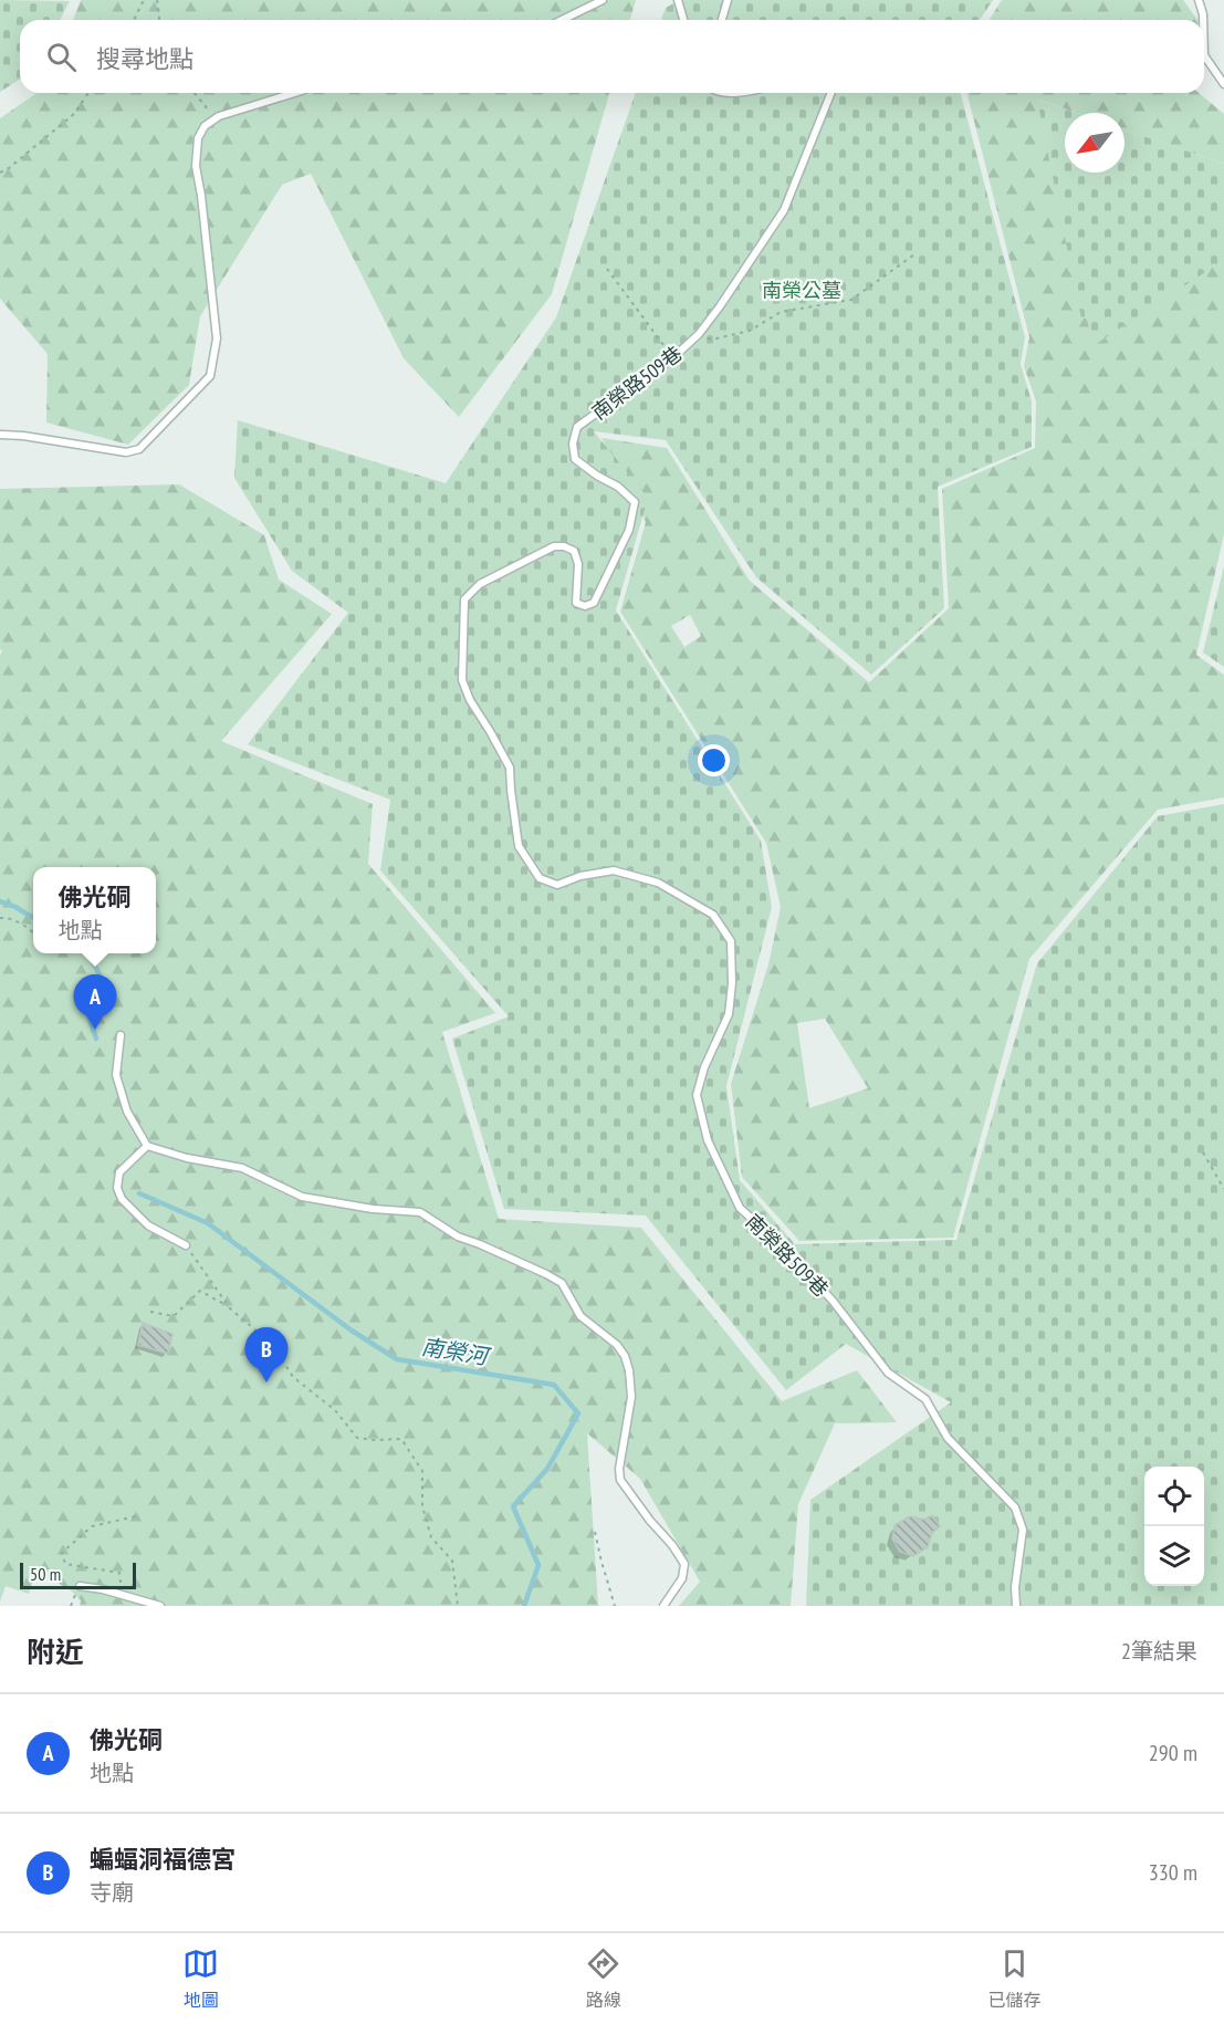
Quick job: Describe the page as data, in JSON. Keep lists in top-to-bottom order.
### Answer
{
  "streets": {
    "lane": ["南榮路509巷"]
  },
  "water": ["南榮河"],
  "parks": ["南榮公墓"],
  "scale_bar": "50 m",
  "north": "bottom left",
  "page": {
    "search": "搜尋地點",
    "popup": ["佛光硐", "地點"],
    "pins": ["A", "B"],
    "scale": "50 m",
    "heading": ["附近", "2筆結果"],
    "list": [
      {
        "mark": "A",
        "name": "佛光硐",
        "note": "地點",
        "value": "290 m"
      },
      {
        "mark": "B",
        "name": "蝙蝠洞福德宮",
        "note": "寺廟",
        "value": "330 m"
      }
    ],
    "nav": ["地圖", "路線", "已儲存"]
  }
}
